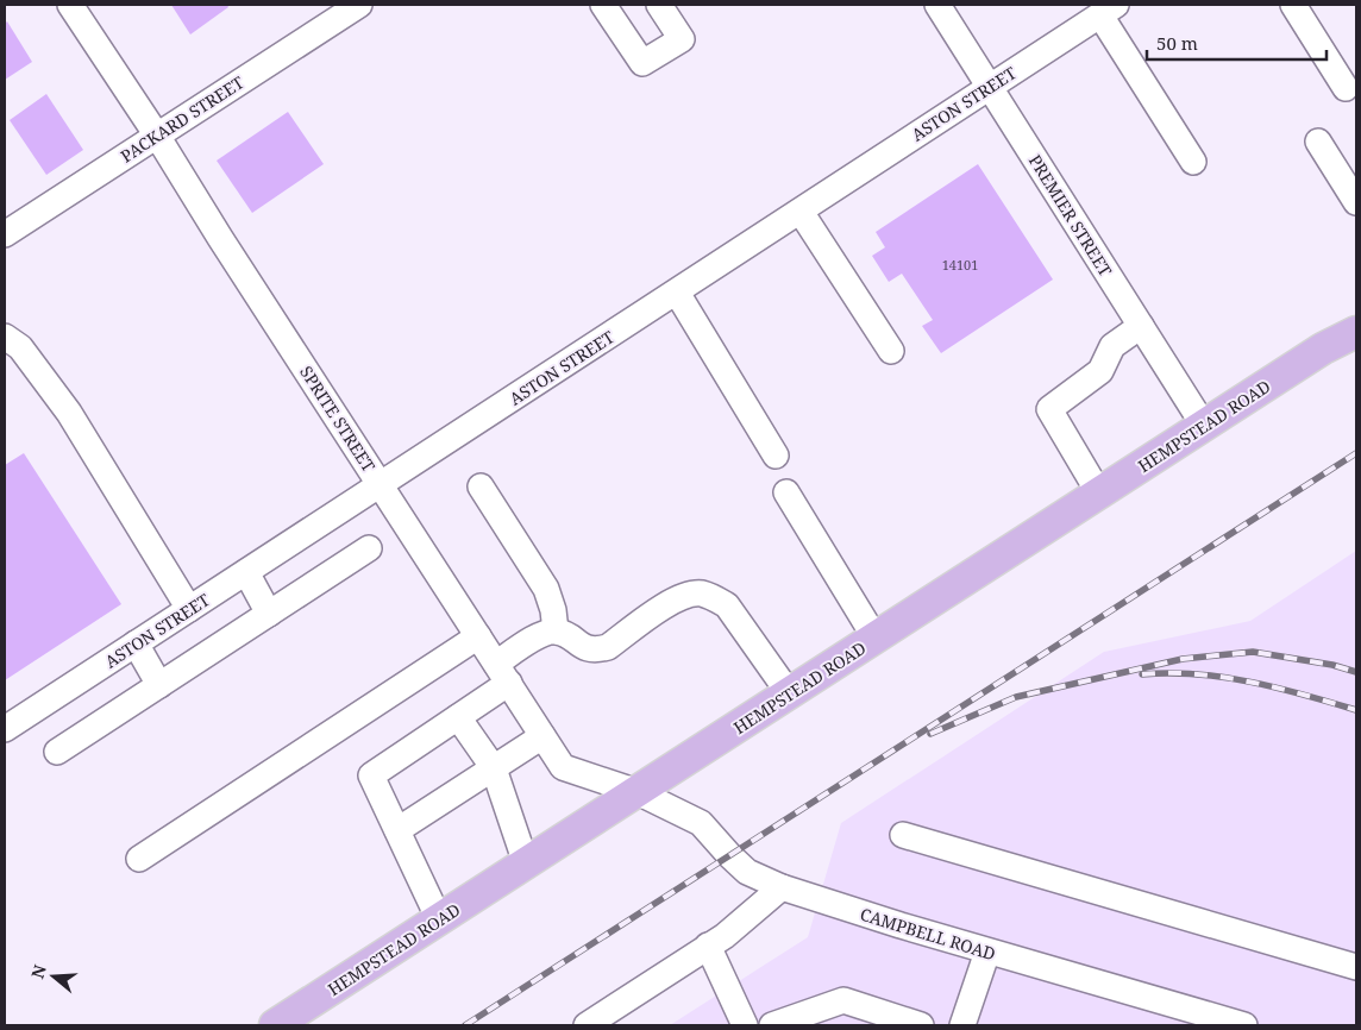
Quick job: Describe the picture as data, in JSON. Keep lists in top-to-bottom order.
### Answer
{
  "streets": {
    "main road": ["HEMPSTEAD ROAD"],
    "street": [
      "ASTON STREET",
      "PACKARD STREET",
      "PREMIER STREET",
      "SPRITE STREET",
      "CAMPBELL ROAD"
    ]
  },
  "crossings": [
    ["ASTON STREET", "PREMIER STREET"],
    ["ASTON STREET", "SPRITE STREET"],
    ["PACKARD STREET", "SPRITE STREET"],
    ["PREMIER STREET", "HEMPSTEAD ROAD"],
    ["SPRITE STREET", "HEMPSTEAD ROAD"],
    ["SPRITE STREET", "CAMPBELL ROAD"],
    ["HEMPSTEAD ROAD", "CAMPBELL ROAD"]
  ],
  "house_numbers": ["14101"],
  "scale_bar": "50 m",
  "north": "left"
}
